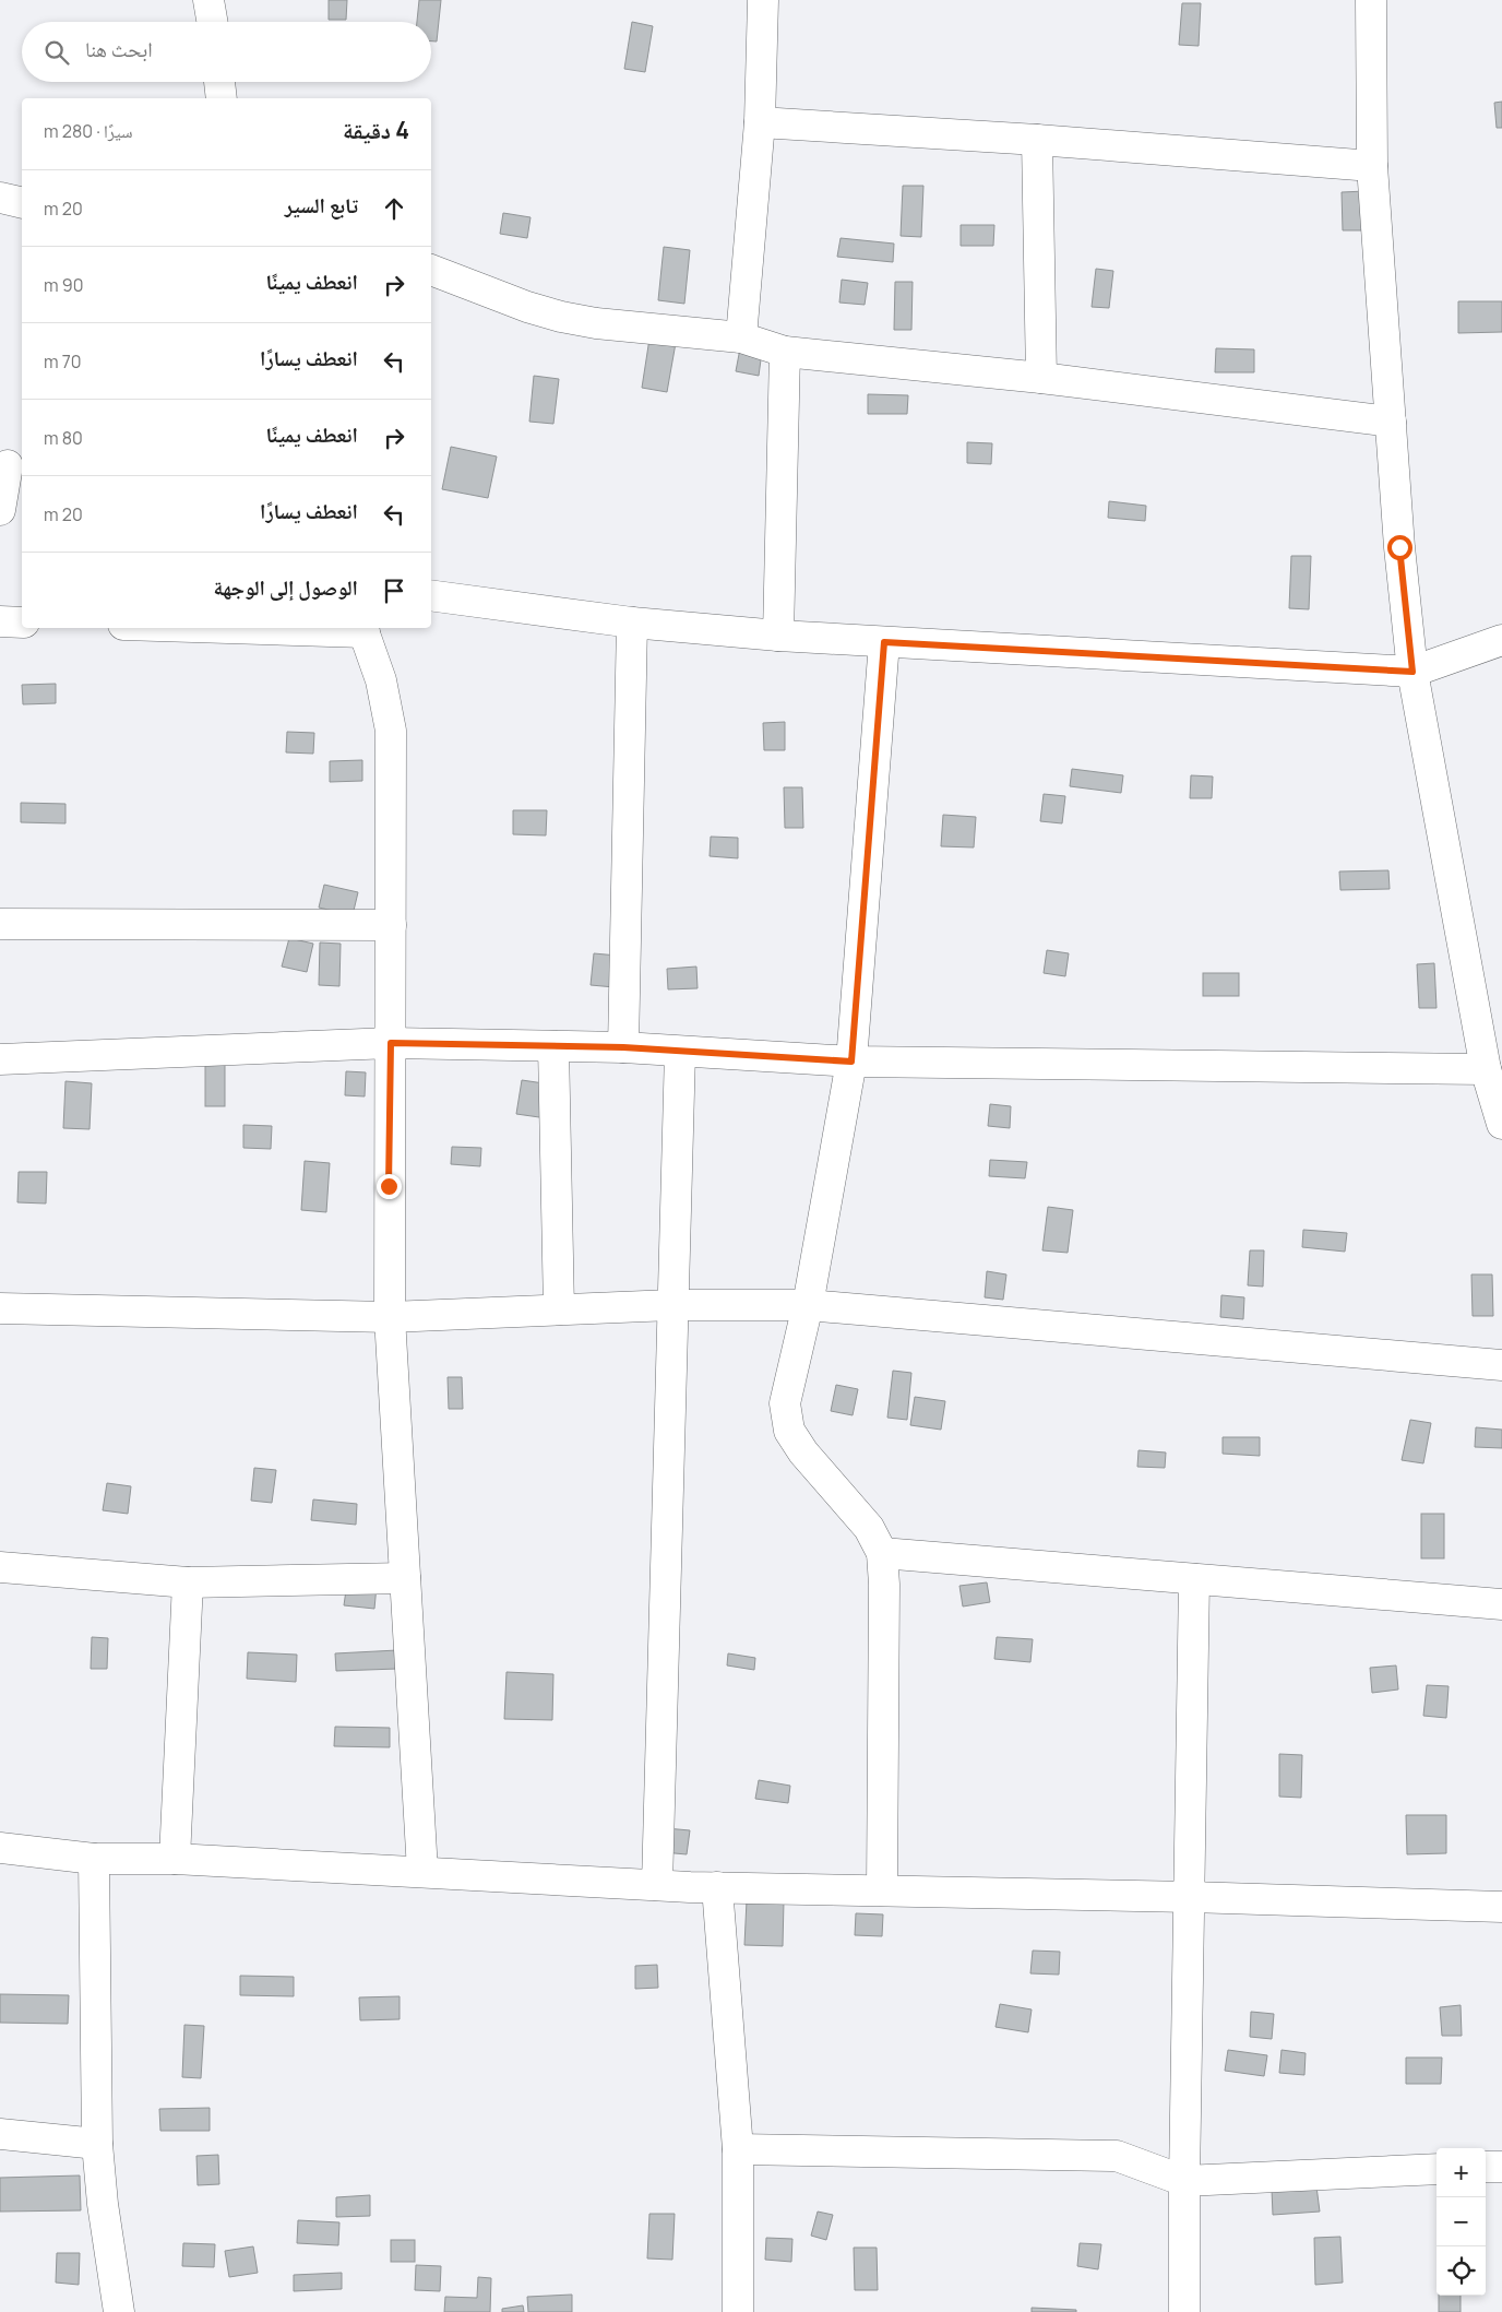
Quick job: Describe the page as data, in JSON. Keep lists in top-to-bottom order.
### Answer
{
  "page": {
    "search": "ابحث هنا",
    "heading": ["4 دقيقة", "سيرًا · 280 m"],
    "list": [
      ["تابع السير", "20 m"],
      ["انعطف يمينًا", "90 m"],
      ["انعطف يسارًا", "70 m"],
      ["انعطف يمينًا", "80 m"],
      ["انعطف يسارًا", "20 m"],
      "الوصول إلى الوجهة"
    ],
    "map_buttons": ["+", "−"]
  }
}
